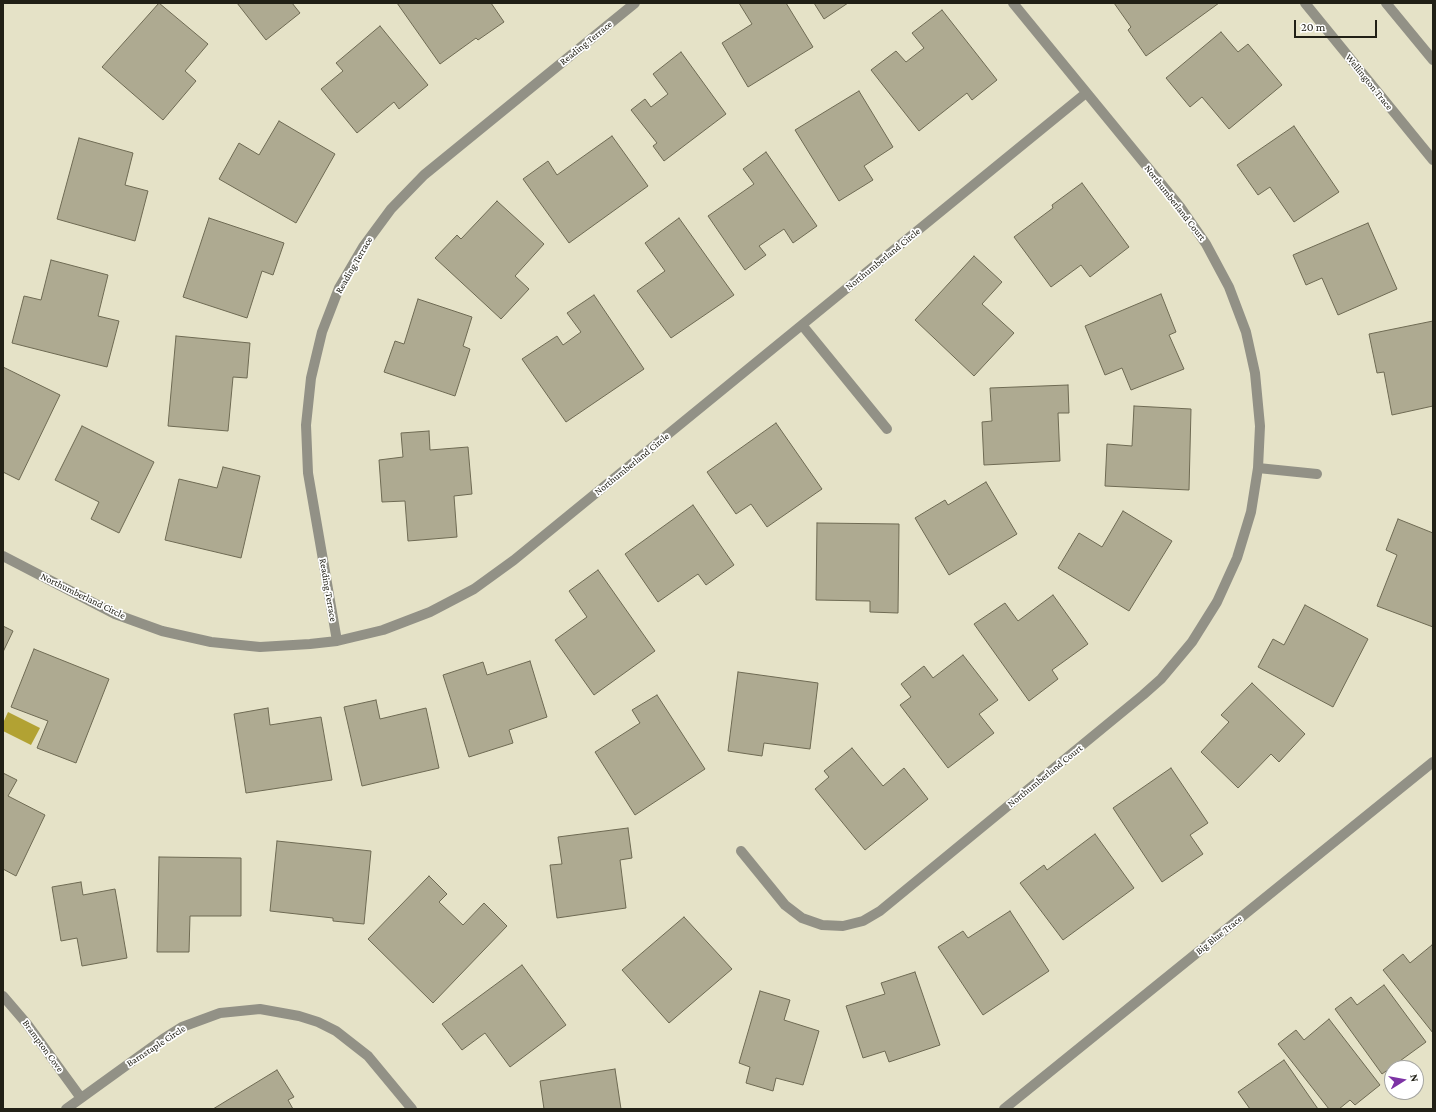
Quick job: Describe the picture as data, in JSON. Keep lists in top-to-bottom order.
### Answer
{
  "streets": {
    "street": [
      "Reading Terrace",
      "Wellington Trace",
      "Northumberland Court",
      "Northumberland Circle",
      "Big Blue Trace",
      "Brampton Cove",
      "Barnstaple Circle"
    ]
  },
  "crossings": [
    ["Reading Terrace", "Northumberland Circle"],
    ["Northumberland Court", "Northumberland Circle"],
    ["Brampton Cove", "Barnstaple Circle"]
  ],
  "scale_bar": "20 m",
  "north": "right"
}
